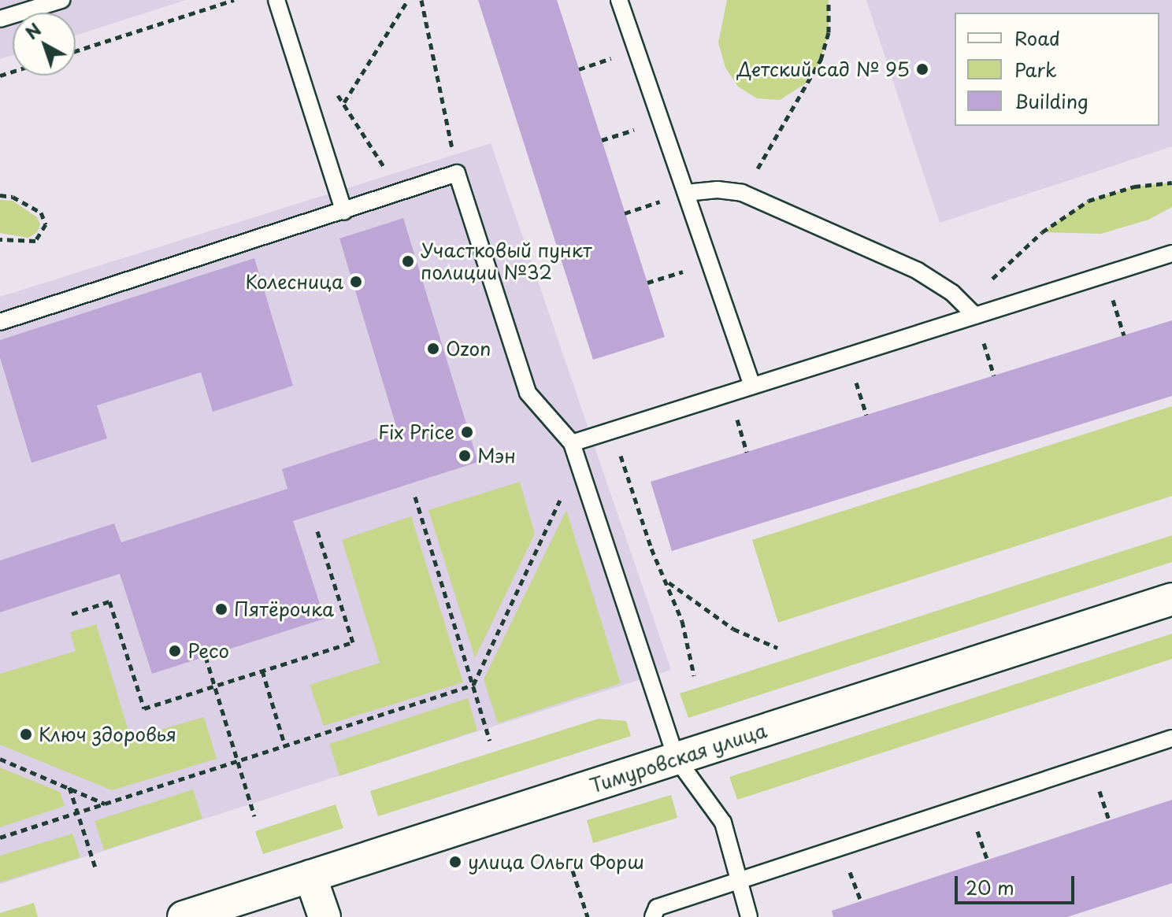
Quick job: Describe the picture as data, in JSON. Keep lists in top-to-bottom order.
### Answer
{
  "streets": {
    "street": ["Тимуровская улица"]
  },
  "places": [
    "Детский сад № 95",
    "Участковый пункт полиции №32",
    "Колесница",
    "Ozon",
    "Fix Price",
    "Мэн",
    "Пятёрочка",
    "Ресо",
    "Ключ здоровья",
    "улица Ольги Форш"
  ],
  "legend": ["Road", "Park", "Building"],
  "scale_bar": "20 m",
  "north": "top left"
}
